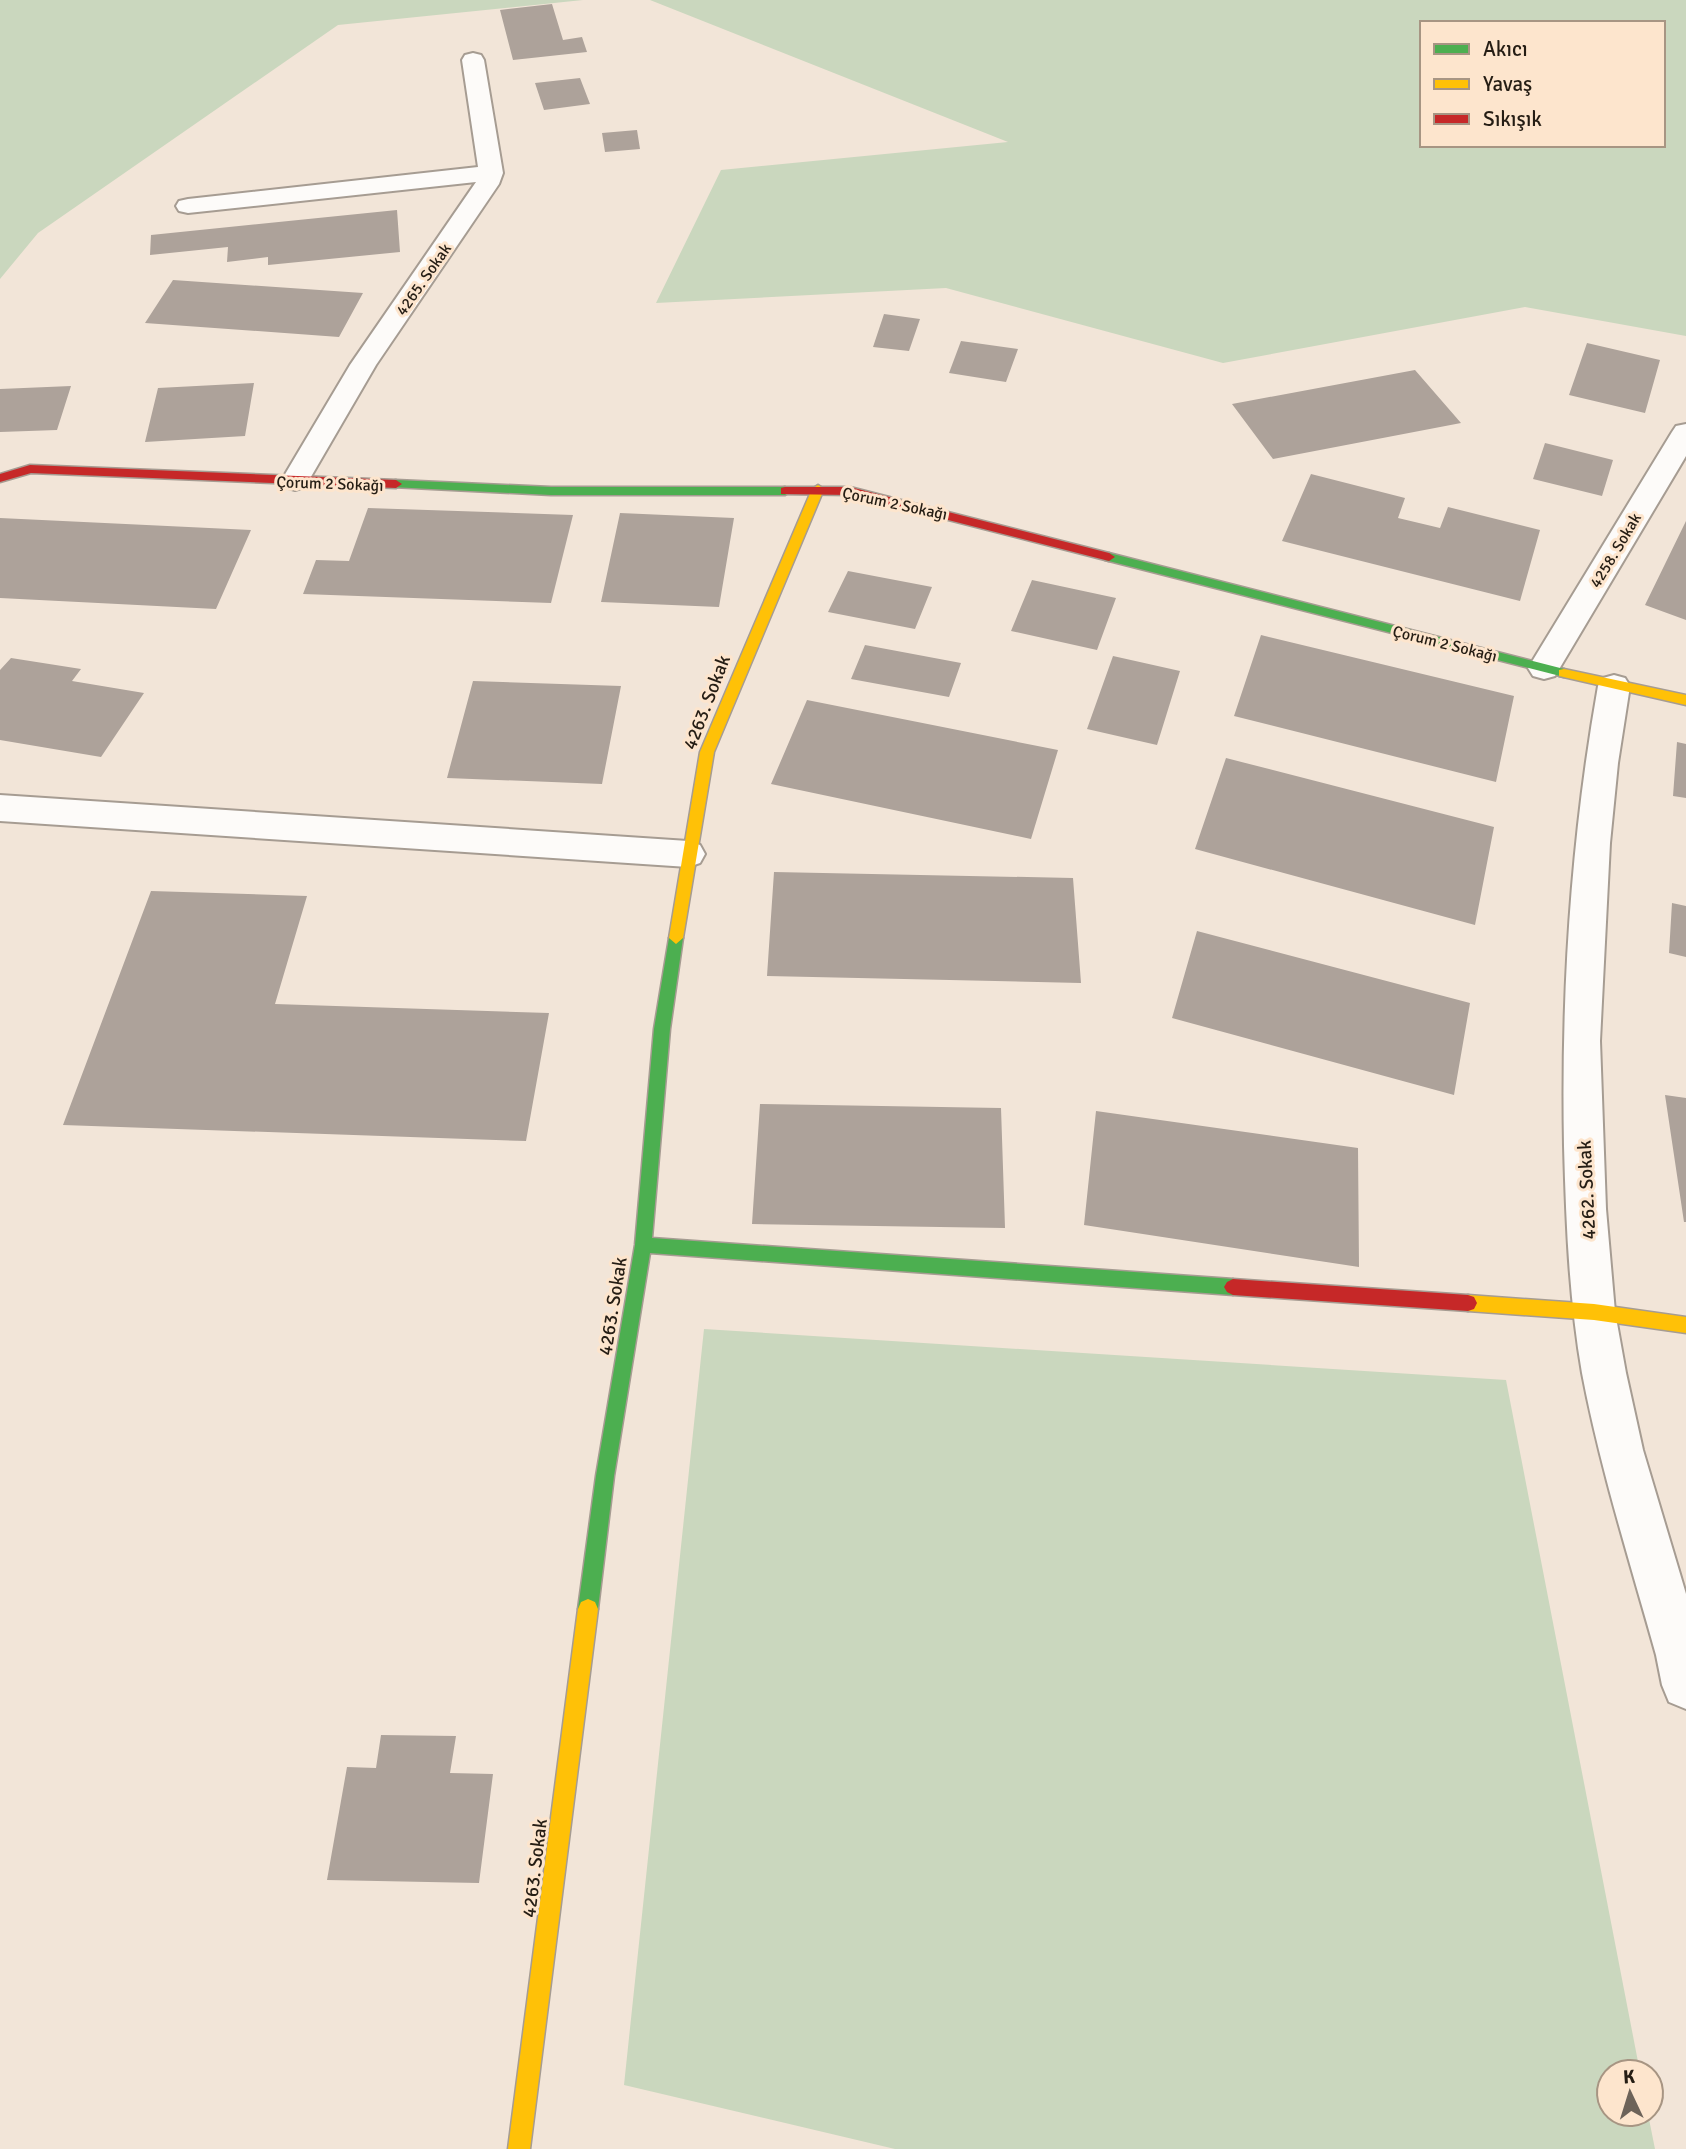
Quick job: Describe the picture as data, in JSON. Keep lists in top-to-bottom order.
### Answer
{
  "streets": {
    "street": [
      "4265. Sokak",
      "Çorum 2 Sokağı",
      "4258. Sokak",
      "4263. Sokak",
      "4262. Sokak"
    ]
  },
  "crossings": [
    ["4265. Sokak", "Çorum 2 Sokağı"],
    ["Çorum 2 Sokağı", "4258. Sokak"],
    ["Çorum 2 Sokağı", "4263. Sokak"],
    ["Çorum 2 Sokağı", "4262. Sokak"]
  ],
  "legend": ["Akıcı", "Yavaş", "Sıkışık"],
  "north": "top"
}
